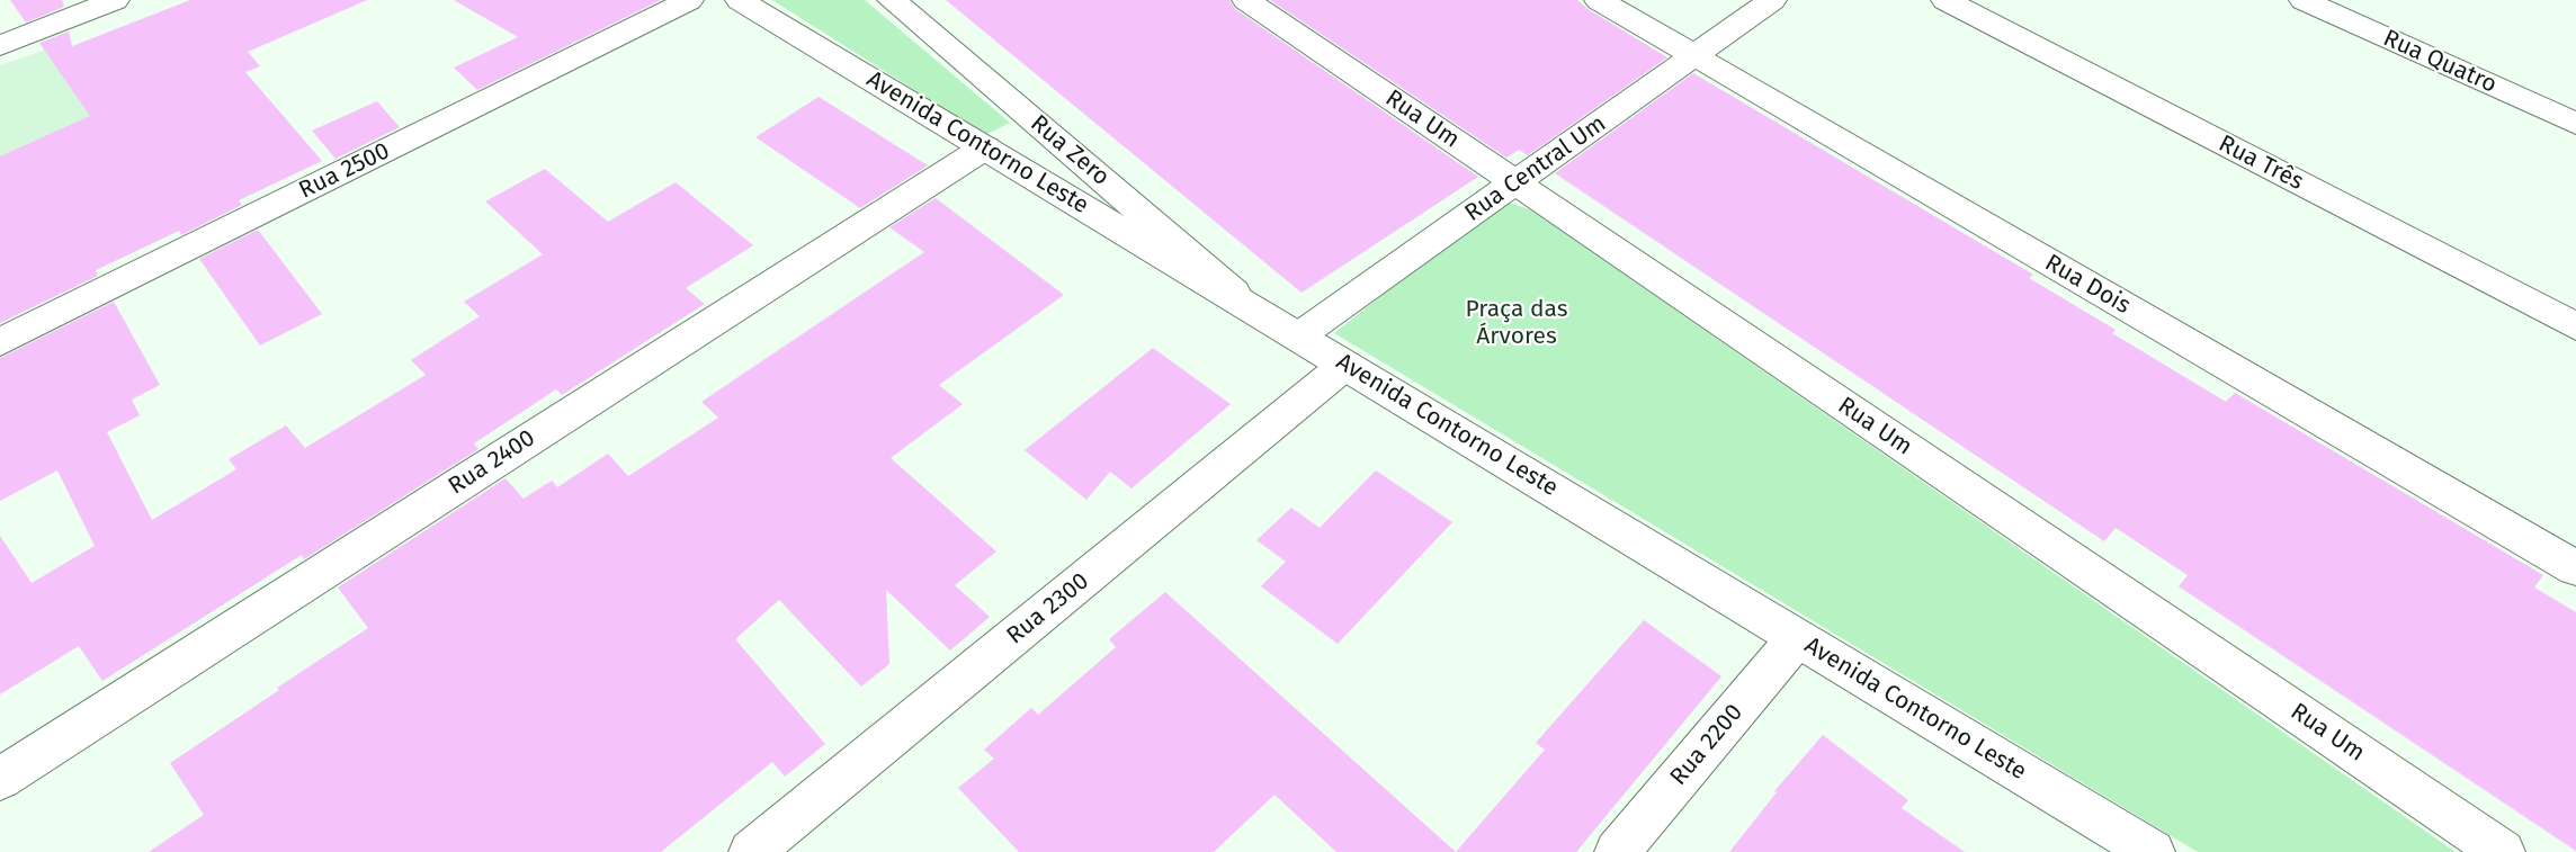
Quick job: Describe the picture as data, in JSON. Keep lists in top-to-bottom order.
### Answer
{
  "streets": {
    "street": [
      "Rua Quatro",
      "Rua Um",
      "Avenida Contorno Leste",
      "Rua Zero",
      "Rua Três",
      "Rua Central Um",
      "Rua 2500",
      "Rua Dois",
      "Rua 2400",
      "Rua 2300",
      "Rua 2200"
    ]
  },
  "crossings": [
    ["Rua Um", "Rua Central Um"],
    ["Avenida Contorno Leste", "Rua Zero"],
    ["Avenida Contorno Leste", "Rua Central Um"],
    ["Avenida Contorno Leste", "Rua 2400"],
    ["Avenida Contorno Leste", "Rua 2300"],
    ["Avenida Contorno Leste", "Rua 2200"],
    ["Rua Central Um", "Rua Dois"]
  ],
  "parks": ["Praça das Árvores"]
}
